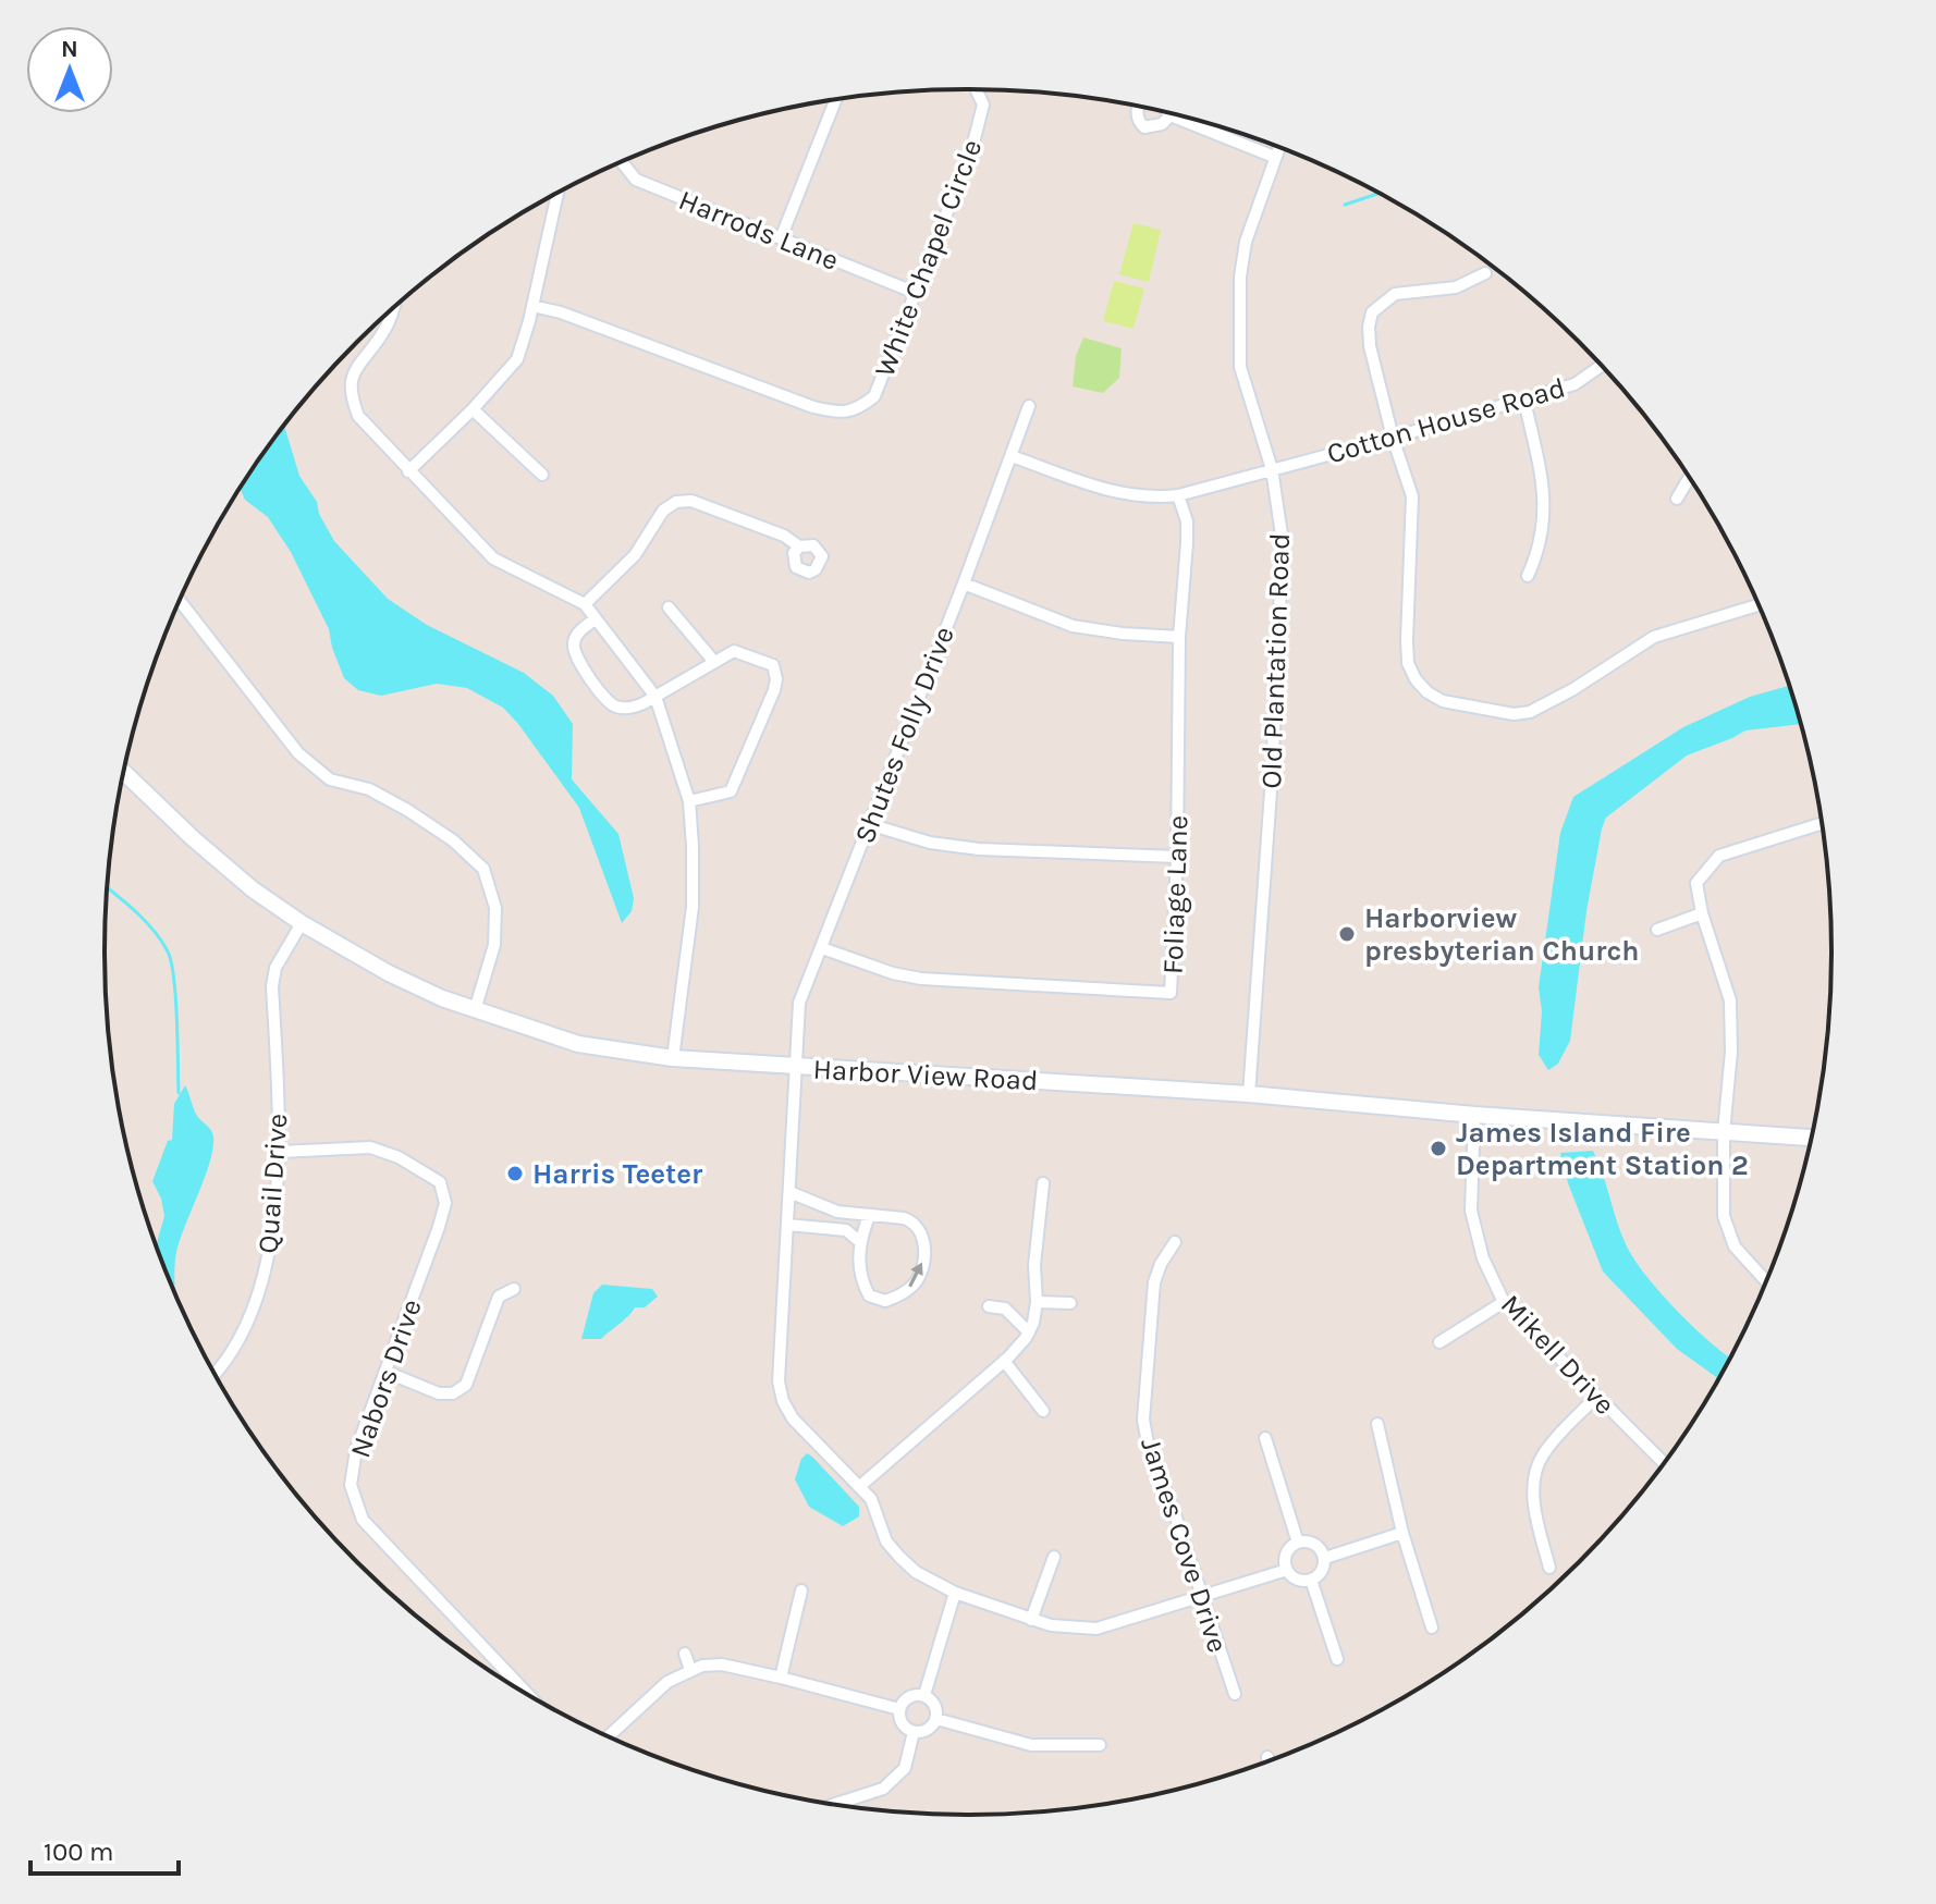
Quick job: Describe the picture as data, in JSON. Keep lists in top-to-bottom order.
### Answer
{
  "streets": {
    "main road": ["Harbor View Road"],
    "street": [
      "Harrods Lane",
      "White Chapel Circle",
      "Cotton House Road",
      "Old Plantation Road",
      "Shutes Folly Drive",
      "Foliage Lane",
      "Quail Drive",
      "Mikell Drive",
      "Nabors Drive",
      "James Cove Drive"
    ]
  },
  "crossings": [
    ["Harrods Lane", "White Chapel Circle"],
    ["Cotton House Road", "Old Plantation Road"],
    ["Cotton House Road", "Shutes Folly Drive"],
    ["Cotton House Road", "Foliage Lane"],
    ["Old Plantation Road", "Harbor View Road"],
    ["Shutes Folly Drive", "Foliage Lane"],
    ["Shutes Folly Drive", "Harbor View Road"],
    ["Shutes Folly Drive", "James Cove Drive"],
    ["Harbor View Road", "Quail Drive"],
    ["Harbor View Road", "Mikell Drive"],
    ["Quail Drive", "Nabors Drive"]
  ],
  "places": ["Harborview presbyterian Church", "James Island Fire Department Station 2", "Harris Teeter"],
  "scale_bar": "100 m",
  "north": "top"
}
